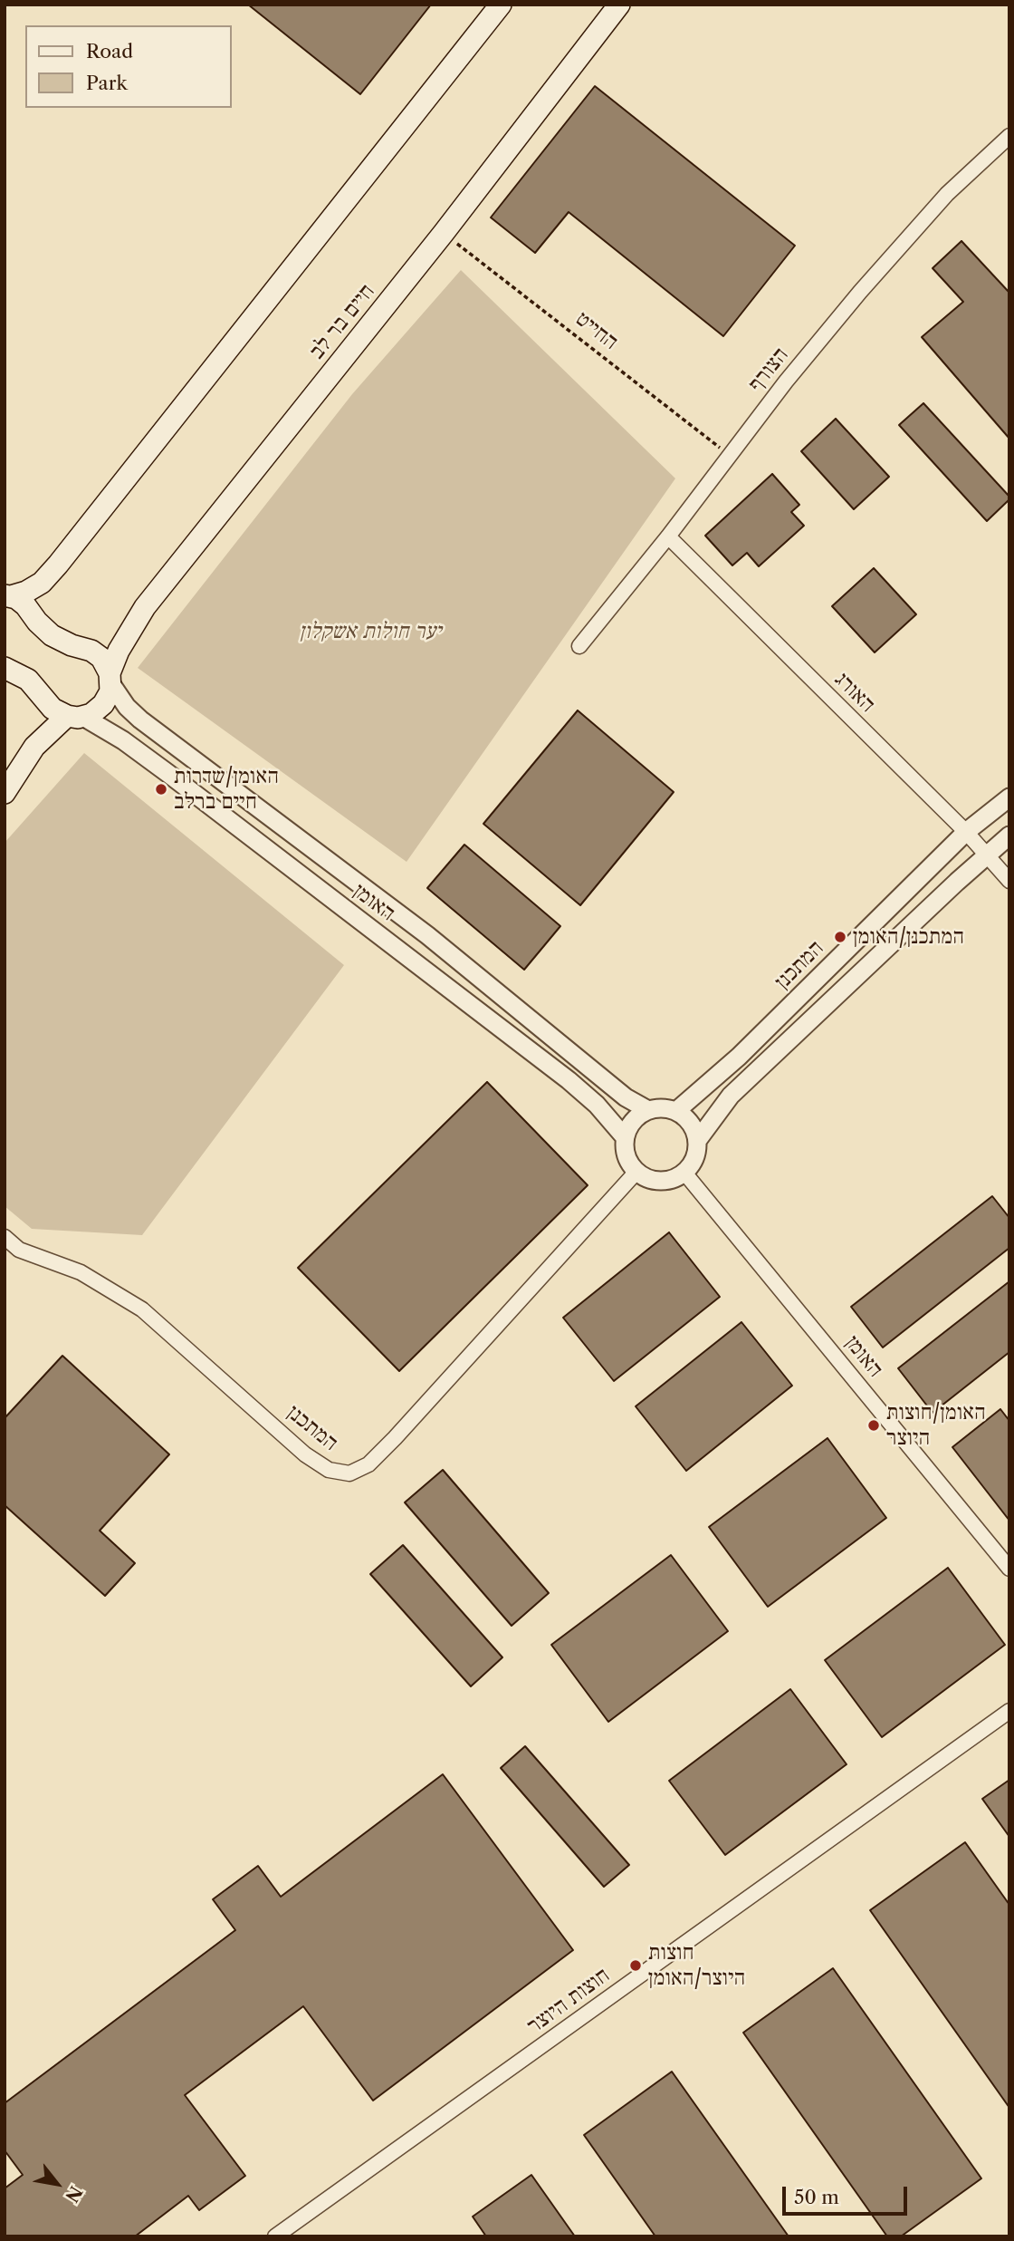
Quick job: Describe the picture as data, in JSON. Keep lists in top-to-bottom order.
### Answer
{
  "streets": {
    "main road": ["חיים בר לב"],
    "street": [
      "הצורף",
      "האורג",
      "האומן",
      "המתכנן",
      "חוצות היוצר"
    ],
    "path": ["החייט"]
  },
  "crossings": [
    ["חיים בר לב", "החייט"],
    ["חיים בר לב", "האומן"],
    ["החייט", "הצורף"],
    ["הצורף", "האורג"],
    ["האורג", "המתכנן"],
    ["האומן", "המתכנן"]
  ],
  "parks": ["יער חולות אשקלון"],
  "places": [
    "האומן/שדרות חיים ברלב",
    "המתכנן/האומן",
    "האומן/חוצות היוצר",
    "חוצות היוצר/האומן"
  ],
  "legend": ["Road", "Park"],
  "scale_bar": "50 m",
  "north": "bottom right"
}
